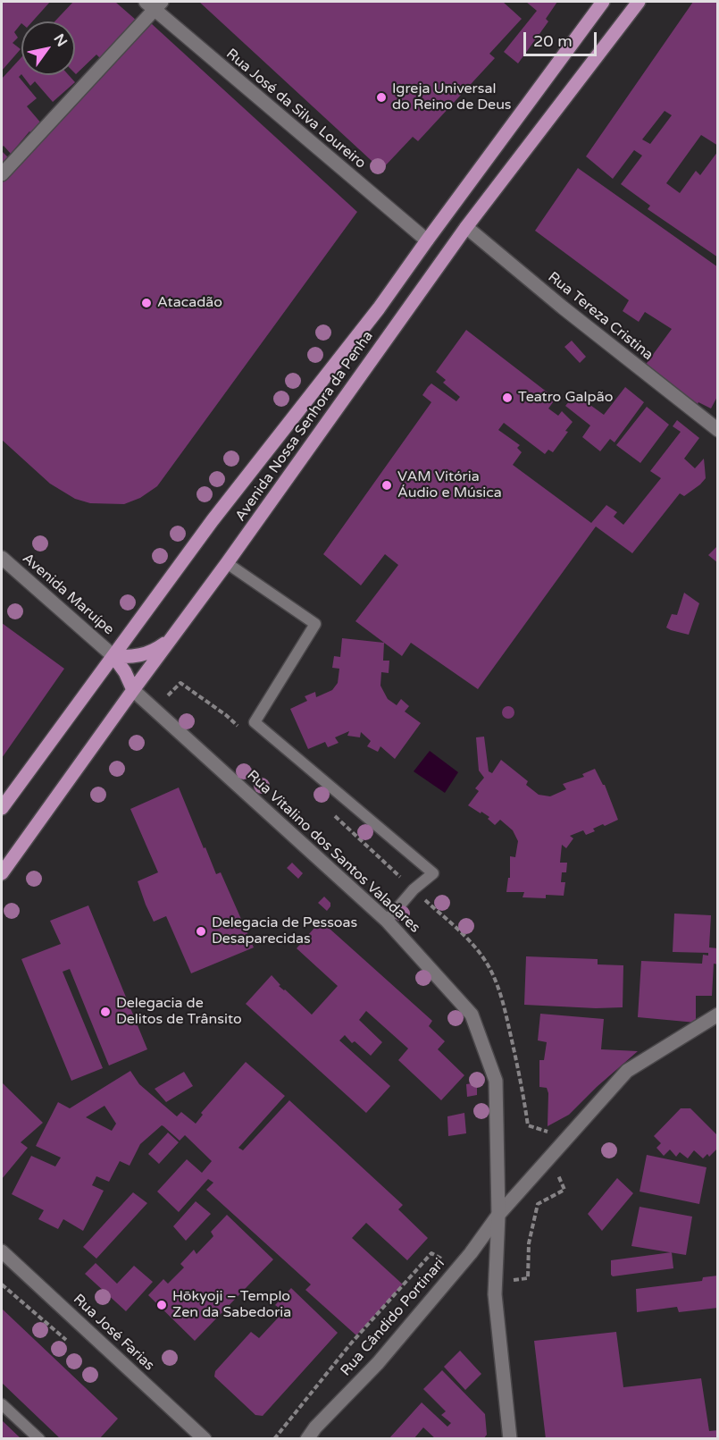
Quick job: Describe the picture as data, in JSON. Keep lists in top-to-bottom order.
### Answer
{
  "streets": {
    "main road": ["Avenida Nossa Senhora da Penha"],
    "street": [
      "Rua José da Silva Loureiro",
      "Rua Tereza Cristina",
      "Avenida Maruípe",
      "Rua Vitalino dos Santos Valadares",
      "Rua Cândido Portinari",
      "Rua José Farias"
    ]
  },
  "crossings": [
    ["Rua José da Silva Loureiro", "Avenida Nossa Senhora da Penha"],
    ["Rua Tereza Cristina", "Avenida Nossa Senhora da Penha"],
    ["Avenida Nossa Senhora da Penha", "Avenida Maruípe"],
    ["Avenida Nossa Senhora da Penha", "Rua Vitalino dos Santos Valadares"],
    ["Rua Vitalino dos Santos Valadares", "Rua Cândido Portinari"]
  ],
  "places": [
    "Igreja Universal do Reino de Deus",
    "Atacadão",
    "Teatro Galpão",
    "VAM Vitória Áudio e Música",
    "Delegacia de Pessoas Desaparecidas",
    "Delegacia de Delitos de Trânsito",
    "Hōkyoji – Templo Zen da Sabedoria"
  ],
  "scale_bar": "20 m",
  "north": "top right"
}
